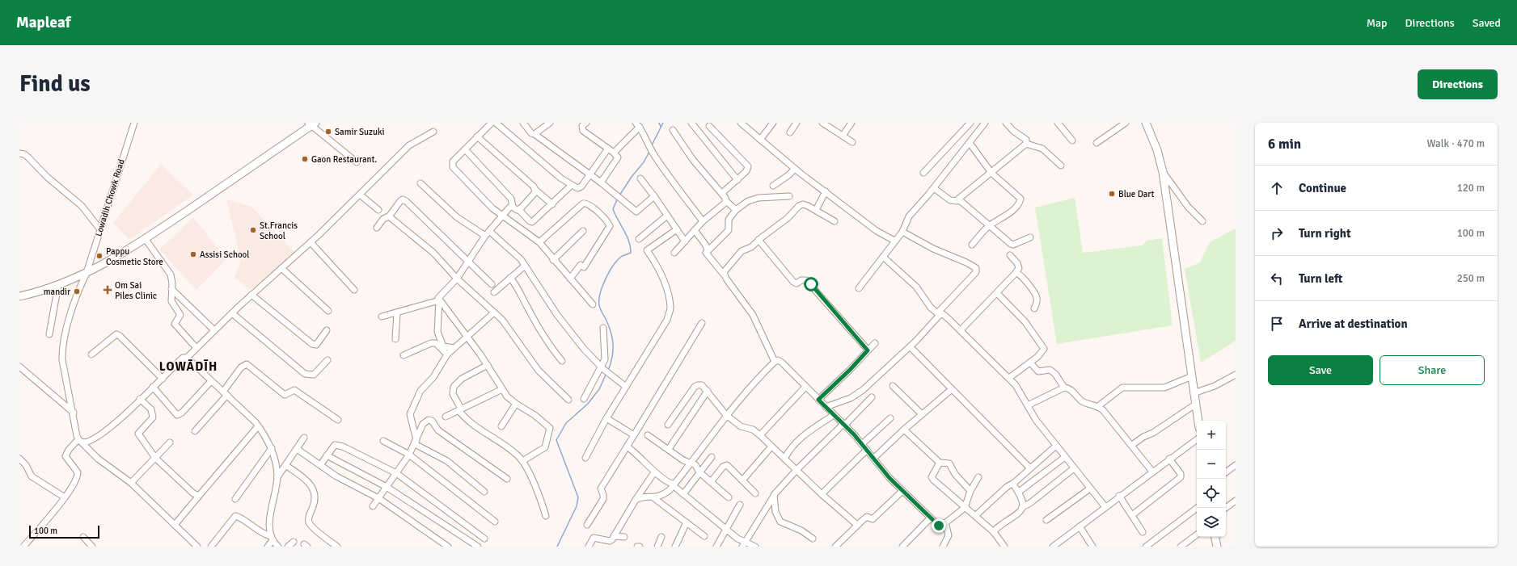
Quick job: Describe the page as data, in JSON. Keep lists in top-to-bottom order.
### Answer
{
  "streets": {
    "street": ["Lowadih Chowk Road"]
  },
  "districts": ["LOWĀDĪH"],
  "places": {
    "other": [
      "Samir Suzuki",
      "Gaon Restaurant.",
      "Blue Dart",
      "St.Francis School",
      "Assisi School",
      "Pappu Cosmetic Store",
      "mandir"
    ],
    "health": ["Om Sai Piles Clinic"]
  },
  "scale_bar": "100 m",
  "page": {
    "header": "Mapleaf",
    "nav": ["Map", "Directions", "Saved"],
    "buttons": [
      "Directions",
      ["Save", "Share"]
    ],
    "title": "Find us",
    "heading": ["6 min", "Walk · 470 m"],
    "list": [
      ["Continue", "120 m"],
      ["Turn right", "100 m"],
      ["Turn left", "250 m"],
      "Arrive at destination"
    ],
    "map_buttons": ["+", "−"],
    "scale": "100 m"
  }
}
